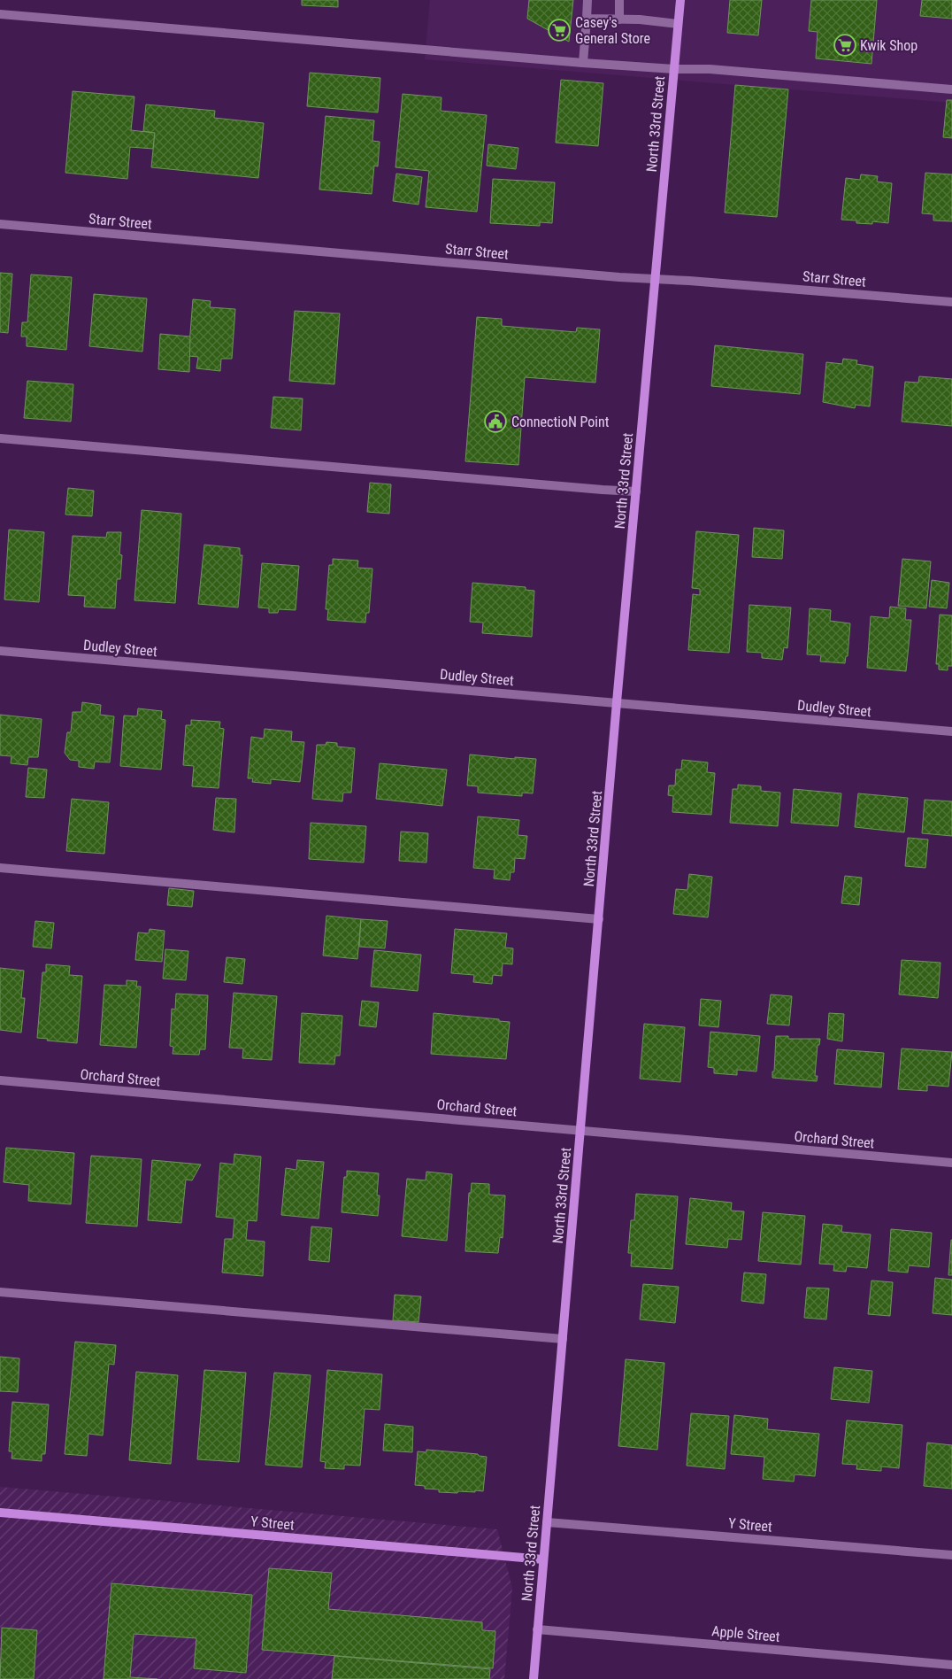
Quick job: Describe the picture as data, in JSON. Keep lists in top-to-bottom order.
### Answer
{
  "streets": {
    "main road": ["North 33rd Street", "Y Street"],
    "street": [
      "Starr Street",
      "Dudley Street",
      "Orchard Street",
      "Apple Street"
    ]
  },
  "crossings": [
    ["North 33rd Street", "Starr Street"],
    ["North 33rd Street", "Dudley Street"],
    ["North 33rd Street", "Orchard Street"],
    ["North 33rd Street", "Y Street"],
    ["North 33rd Street", "Apple Street"]
  ],
  "places": {
    "supermarket": ["Casey's General Store", "Kwik Shop"],
    "public building": ["ConnectioN Point"]
  }
}
